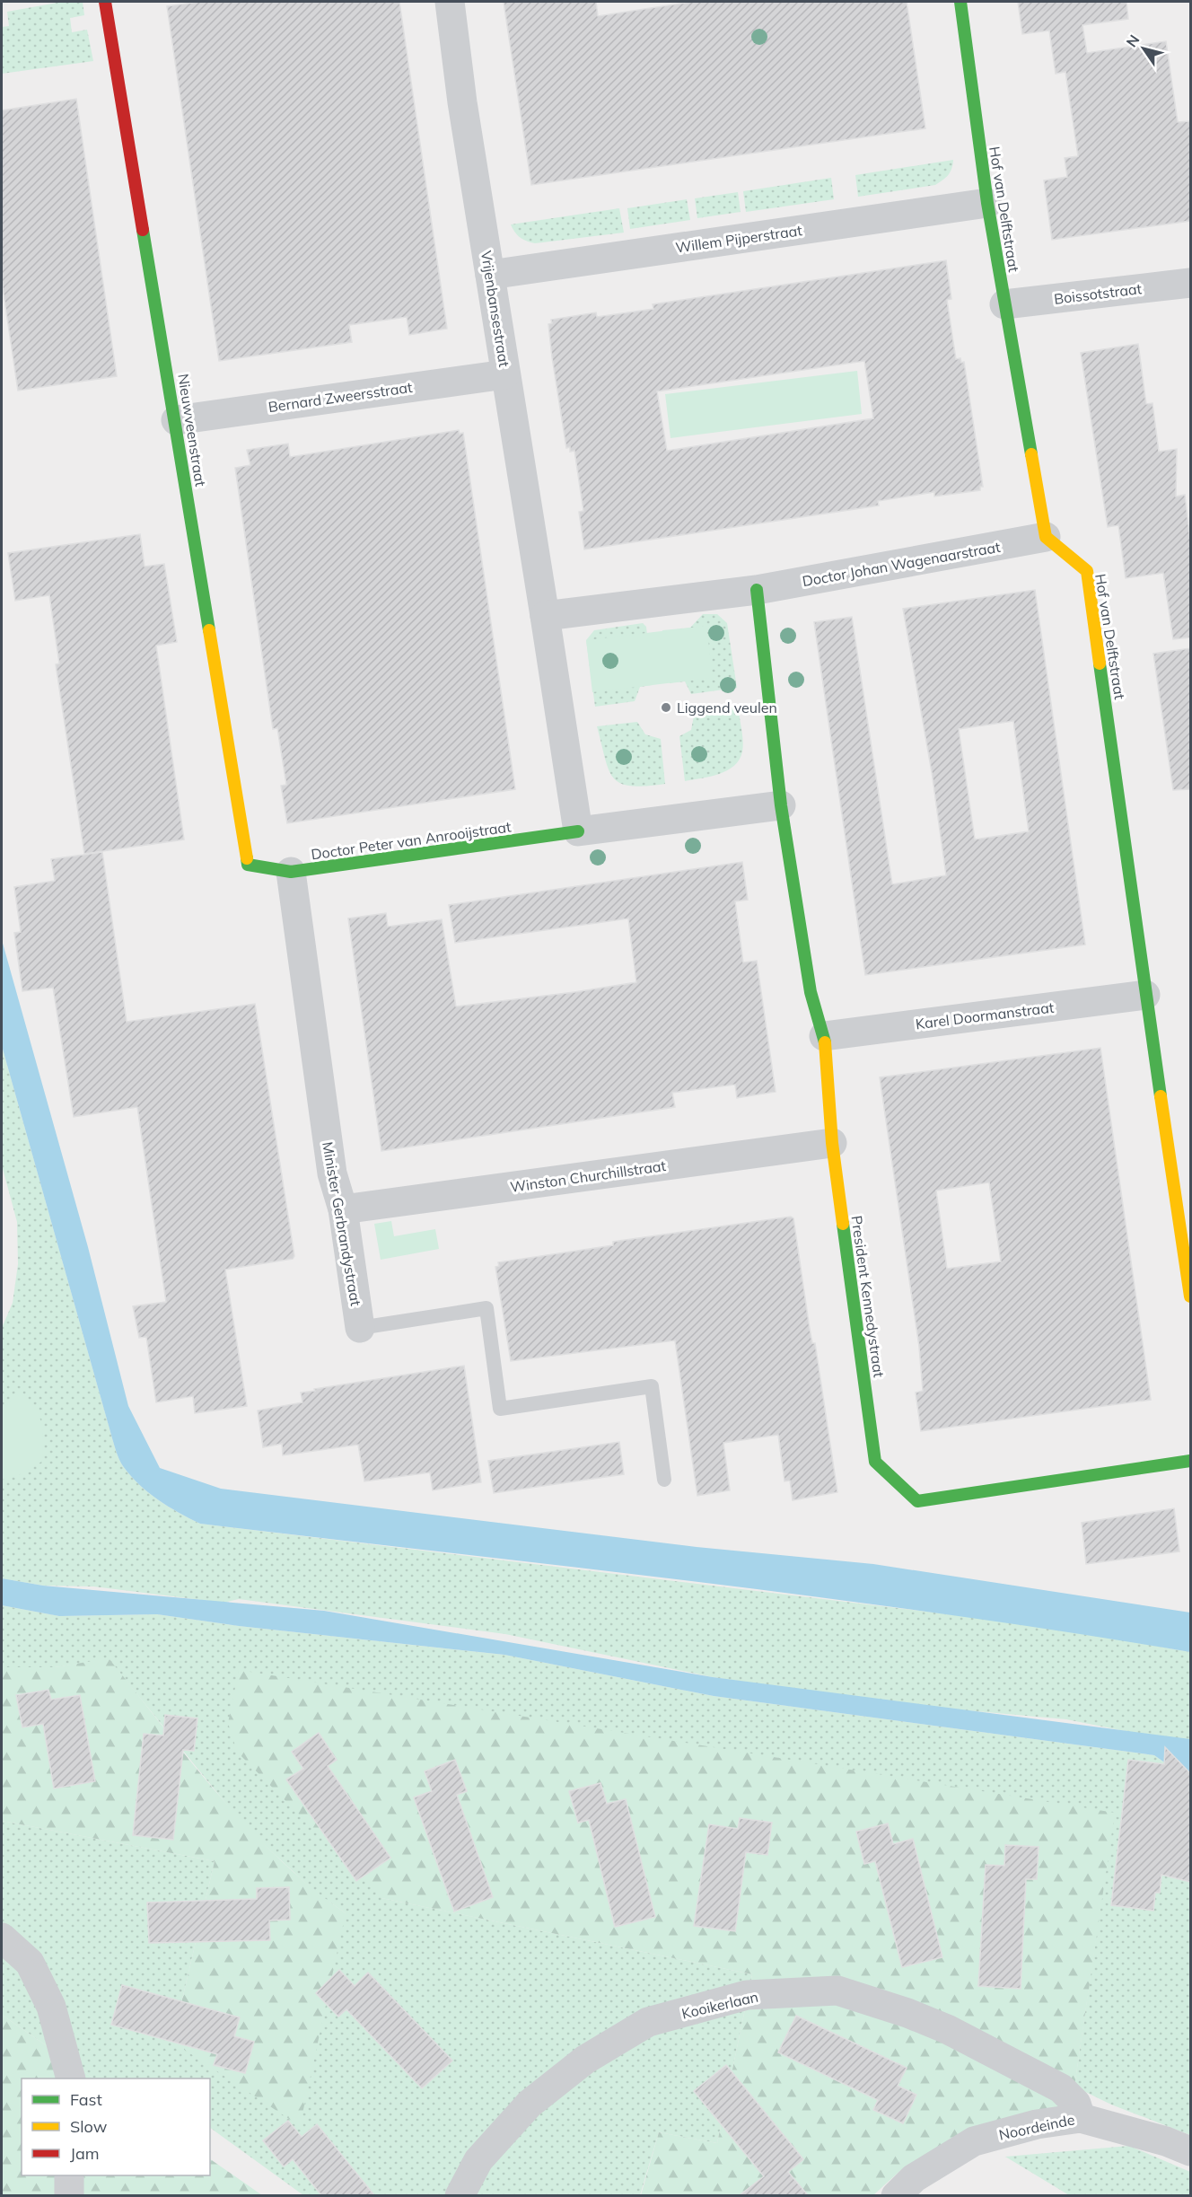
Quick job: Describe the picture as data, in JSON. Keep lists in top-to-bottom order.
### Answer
{
  "streets": {
    "street": [
      "Hof van Delftstraat",
      "Willem Pijperstraat",
      "Boissotstraat",
      "Vrijenbansestraat",
      "Bernard Zweersstraat",
      "Nieuwveenstraat",
      "Doctor Johan Wagenaarstraat",
      "Doctor Peter van Anrooijstraat",
      "Karel Doormanstraat",
      "Winston Churchillstraat",
      "Minister Gerbrandystraat",
      "President Kennedystraat",
      "Kooikerlaan",
      "Noordeinde"
    ]
  },
  "crossings": [
    ["Hof van Delftstraat", "Willem Pijperstraat"],
    ["Hof van Delftstraat", "Boissotstraat"],
    ["Hof van Delftstraat", "Doctor Johan Wagenaarstraat"],
    ["Hof van Delftstraat", "Karel Doormanstraat"],
    ["Willem Pijperstraat", "Vrijenbansestraat"],
    ["Vrijenbansestraat", "Bernard Zweersstraat"],
    ["Vrijenbansestraat", "Doctor Johan Wagenaarstraat"],
    ["Vrijenbansestraat", "Doctor Peter van Anrooijstraat"],
    ["Bernard Zweersstraat", "Nieuwveenstraat"],
    ["Nieuwveenstraat", "Doctor Peter van Anrooijstraat"],
    ["Doctor Johan Wagenaarstraat", "President Kennedystraat"],
    ["Doctor Peter van Anrooijstraat", "Minister Gerbrandystraat"],
    ["Karel Doormanstraat", "President Kennedystraat"],
    ["Winston Churchillstraat", "Minister Gerbrandystraat"],
    ["Winston Churchillstraat", "President Kennedystraat"],
    ["Kooikerlaan", "Noordeinde"]
  ],
  "places": ["Liggend veulen"],
  "legend": ["Fast", "Slow", "Jam"],
  "north": "top left"
}
